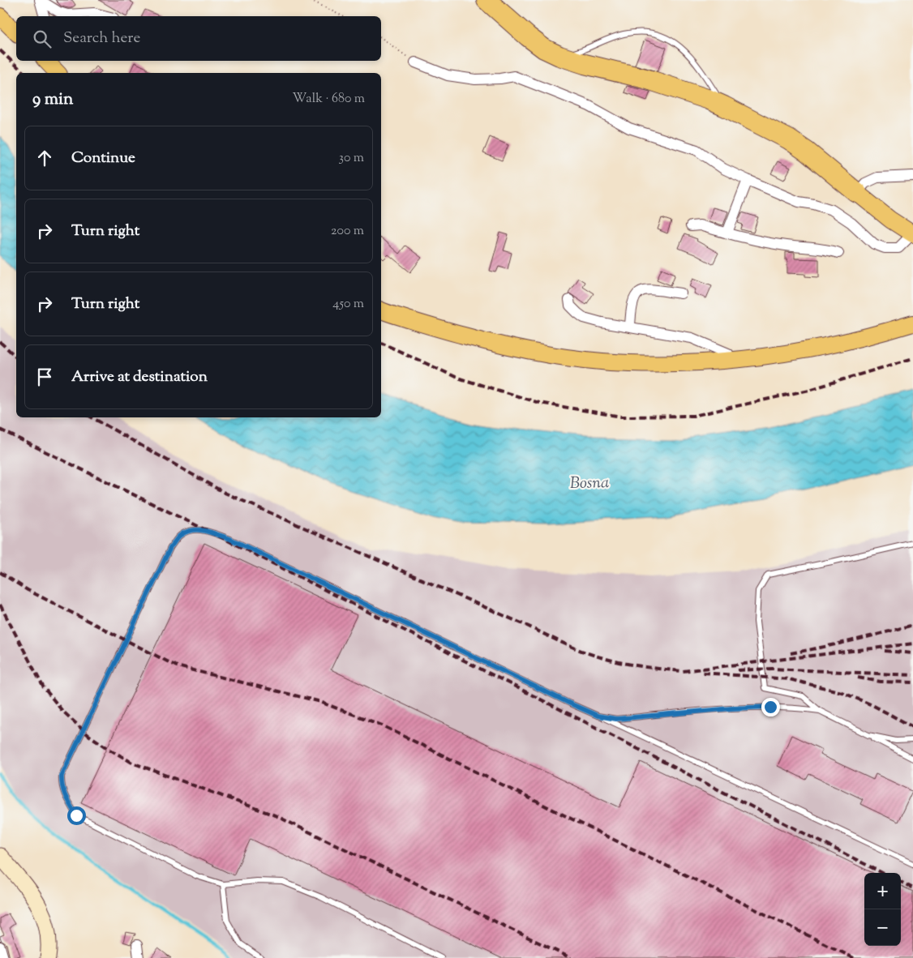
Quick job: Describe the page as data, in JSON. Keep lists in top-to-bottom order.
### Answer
{
  "water": ["Bosna"],
  "page": {
    "search": "Search here",
    "heading": ["9 min", "Walk · 680 m"],
    "list": [
      ["Continue", "30 m"],
      ["Turn right", "200 m"],
      ["Turn right", "450 m"],
      "Arrive at destination"
    ],
    "map_buttons": ["+", "−"]
  }
}
